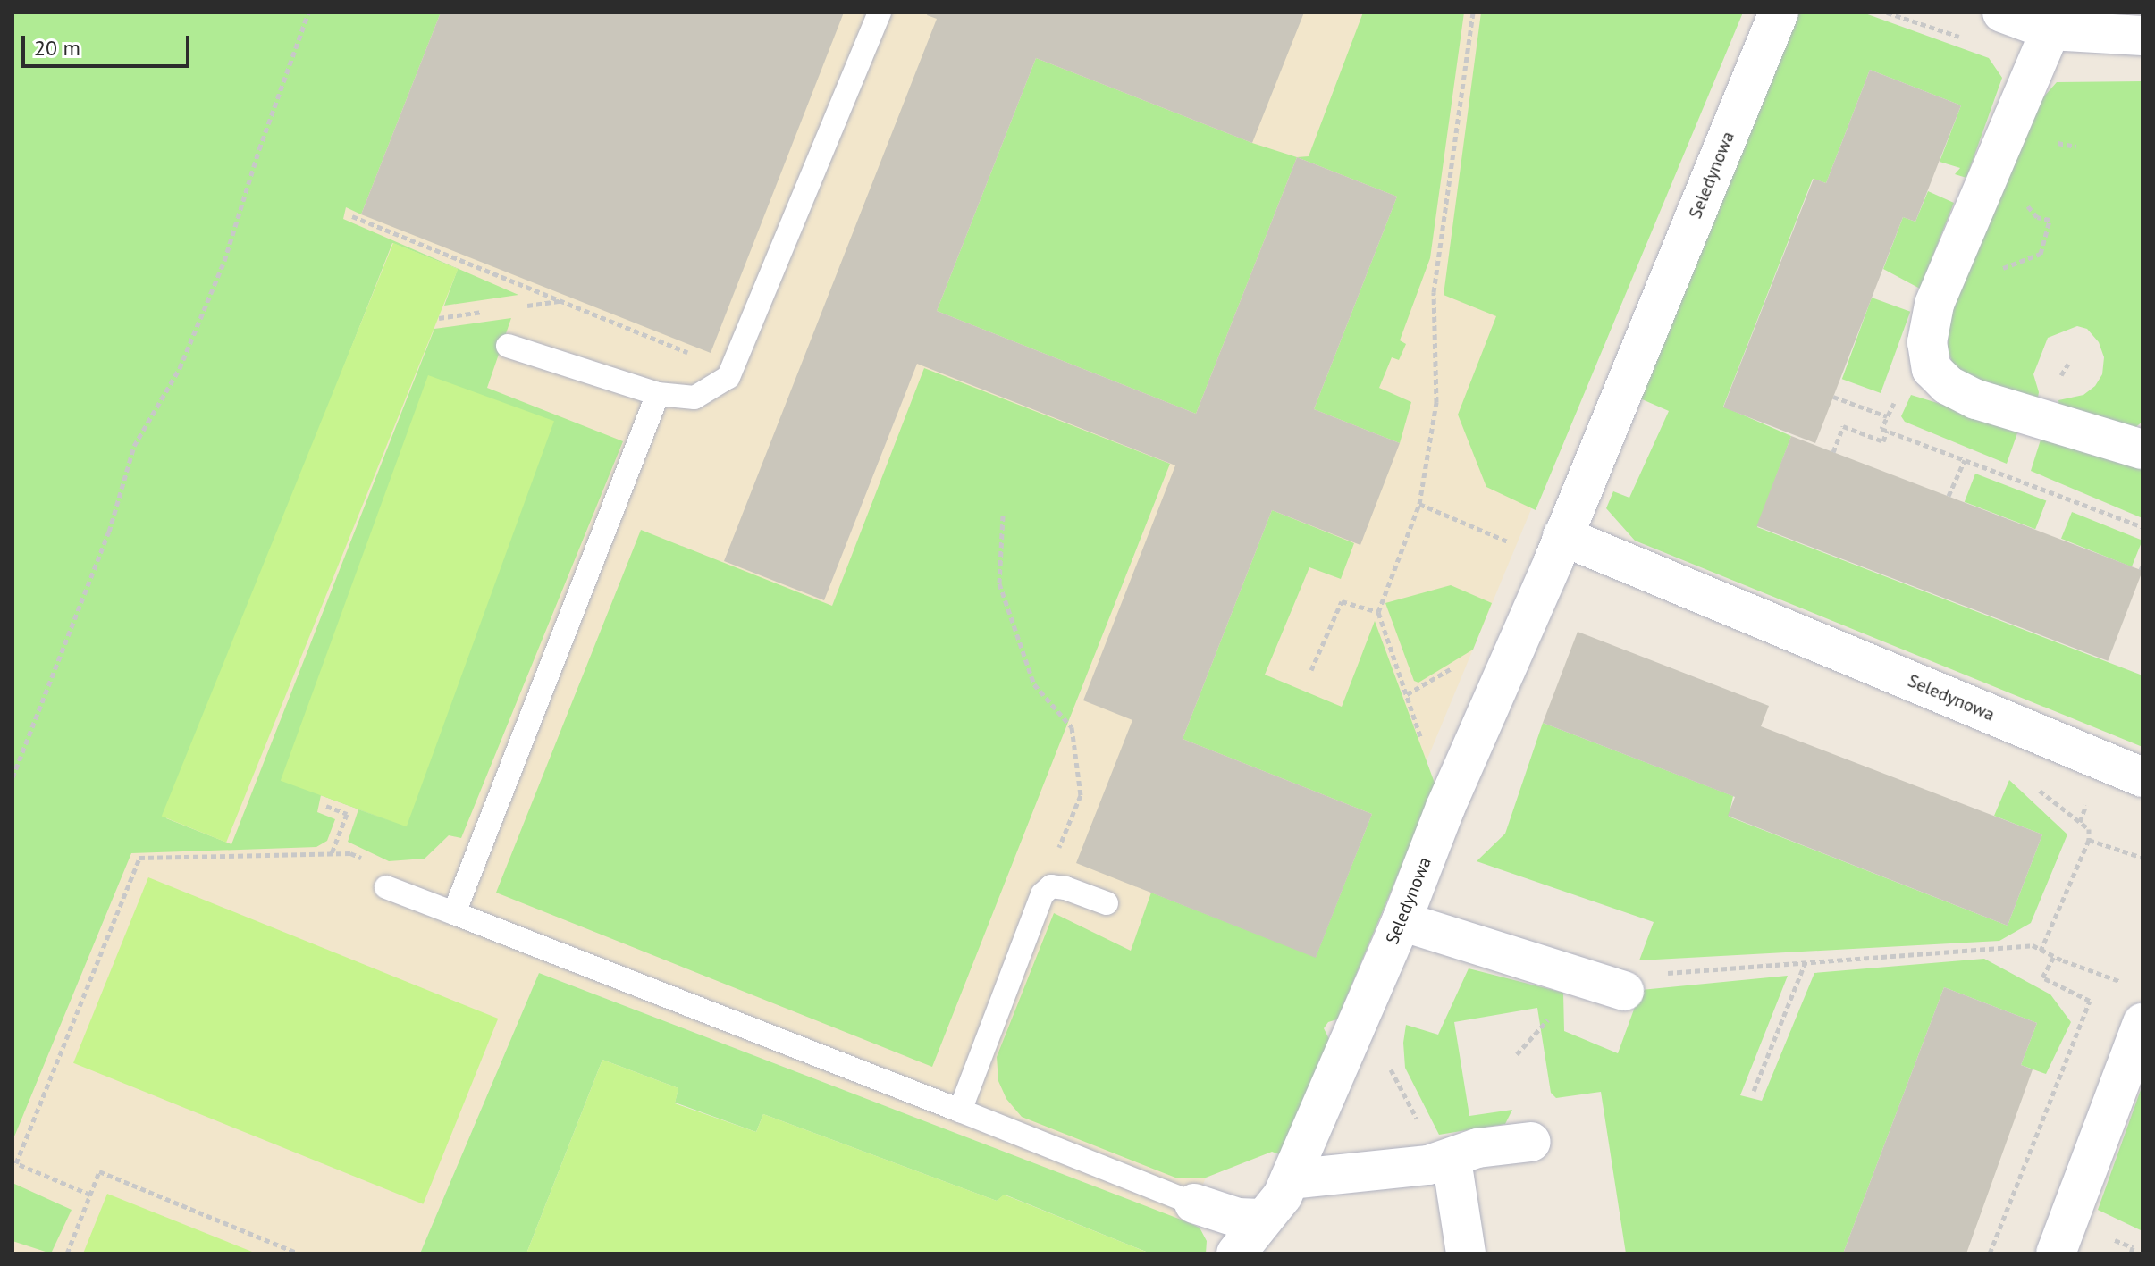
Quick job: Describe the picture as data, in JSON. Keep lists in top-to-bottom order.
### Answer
{
  "streets": {
    "street": ["Seledynowa"]
  },
  "scale_bar": "20 m"
}
